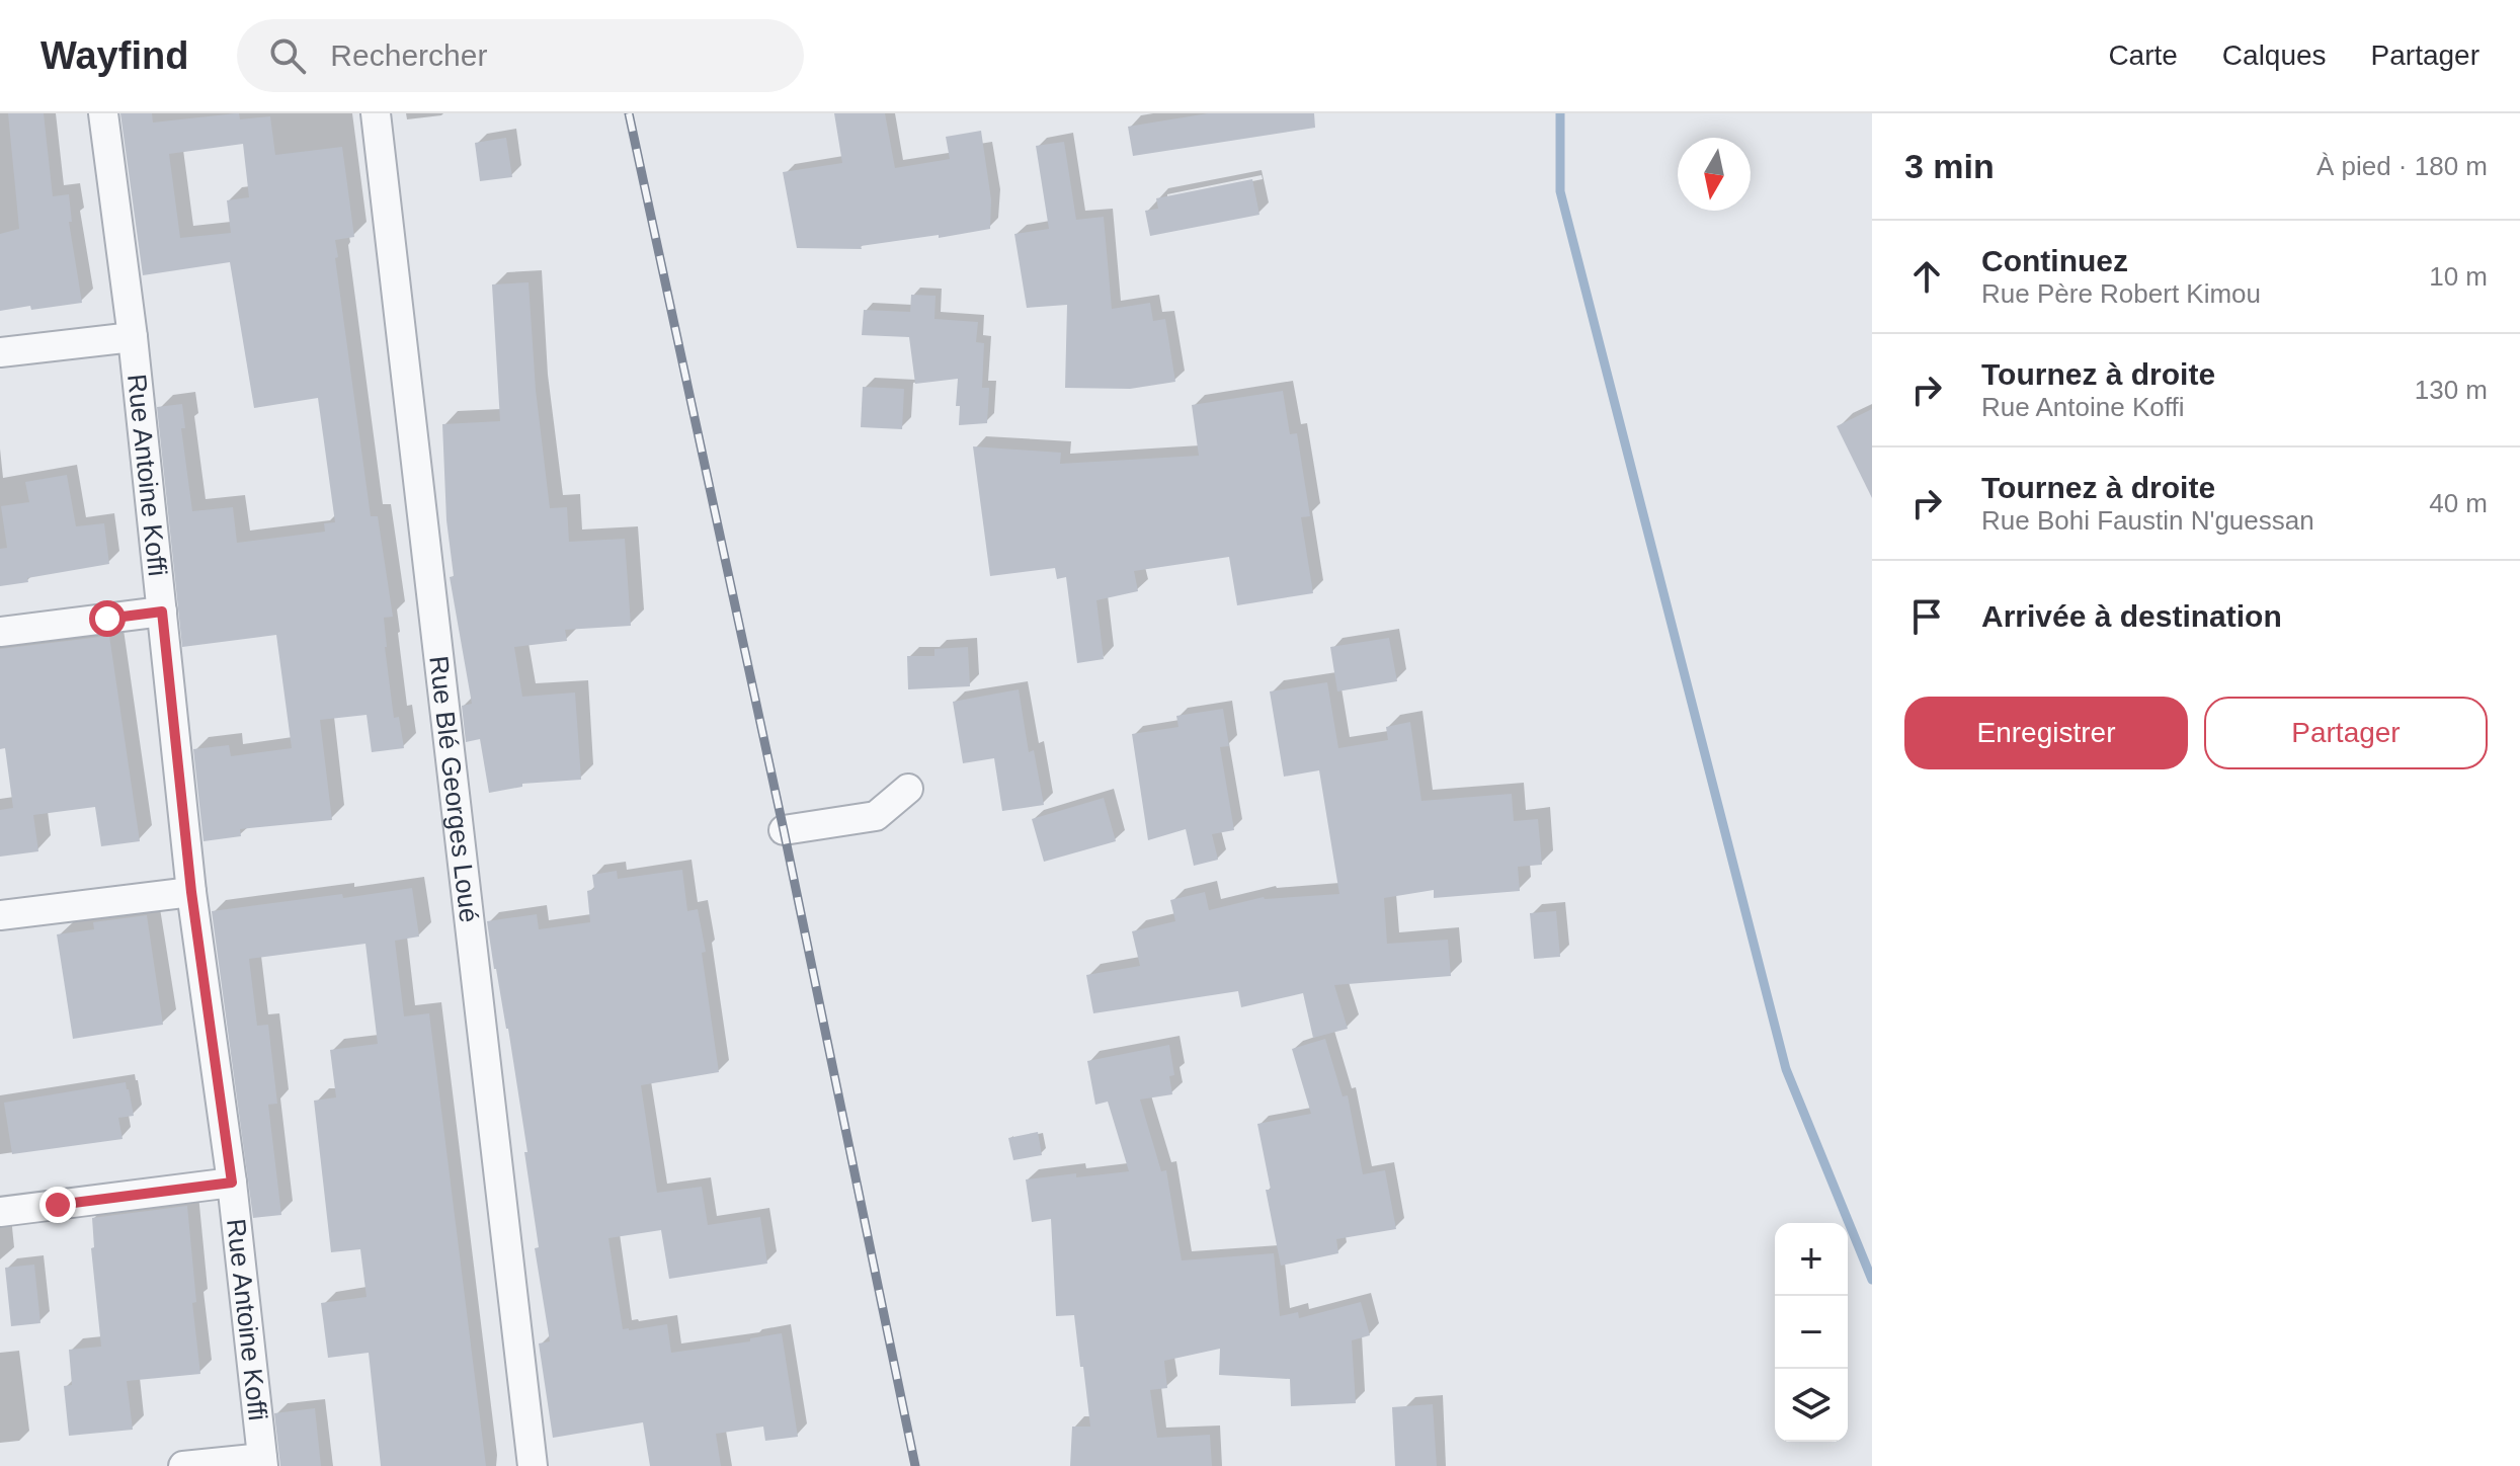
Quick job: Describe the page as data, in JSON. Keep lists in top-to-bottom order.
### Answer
{
  "streets": {
    "street": ["Rue Antoine Koffi", "Rue Blé Georges Loué"]
  },
  "north": "bottom",
  "page": {
    "header": "Wayfind",
    "search": "Rechercher",
    "nav": ["Carte", "Calques", "Partager"],
    "heading": ["3 min", "À pied · 180 m"],
    "list": [
      ["Continuez", "Rue Père Robert Kimou", "10 m"],
      ["Tournez à droite", "Rue Antoine Koffi", "130 m"],
      ["Tournez à droite", "Rue Bohi Faustin N'guessan", "40 m"],
      "Arrivée à destination"
    ],
    "buttons": ["Enregistrer", "Partager"],
    "map_buttons": ["+", "−"]
  }
}
